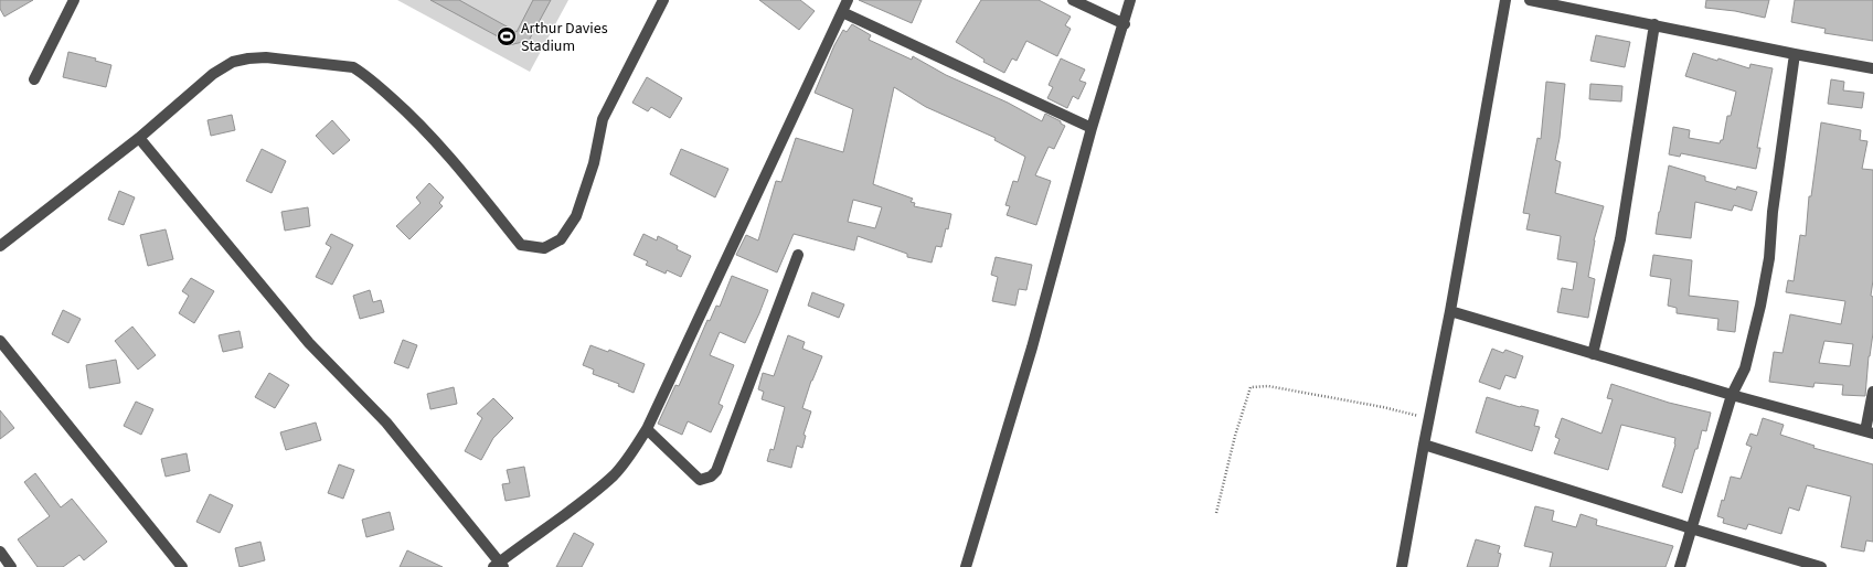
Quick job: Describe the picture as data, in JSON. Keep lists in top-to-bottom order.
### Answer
{
  "places": {
    "sports": ["Arthur Davies Stadium"]
  }
}
